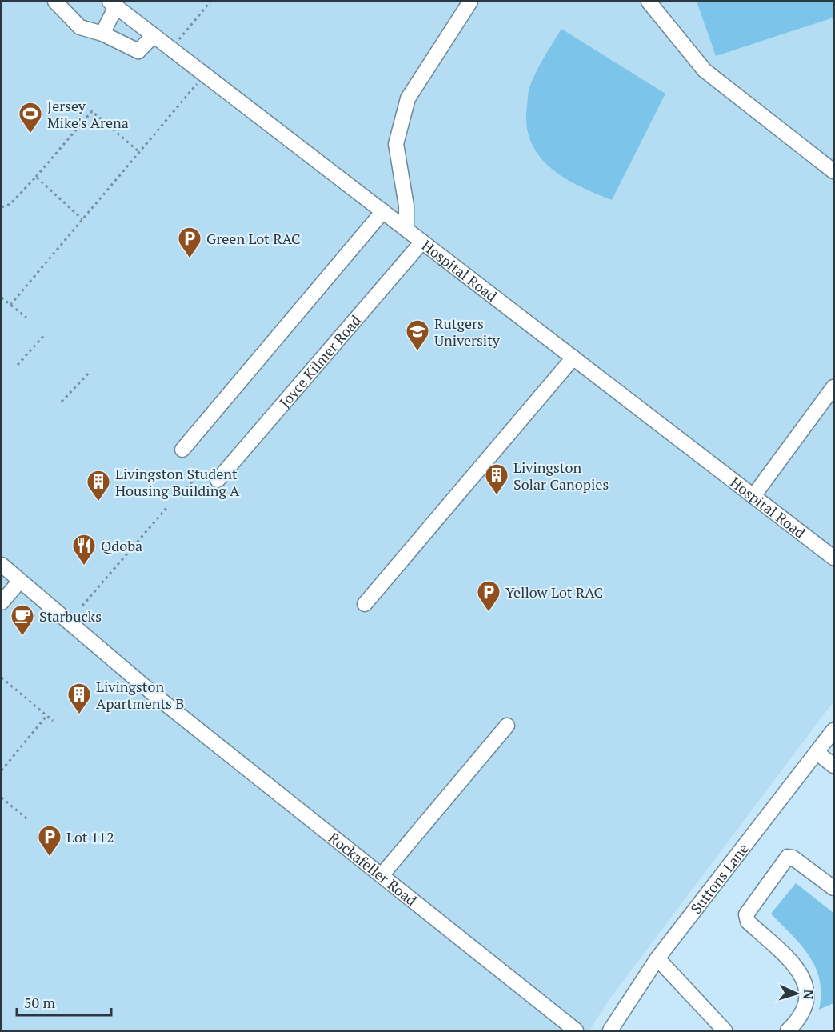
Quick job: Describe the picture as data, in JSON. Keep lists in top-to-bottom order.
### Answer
{
  "streets": {
    "street": [
      "Hospital Road",
      "Joyce Kilmer Road",
      "Rockafeller Road",
      "Suttons Lane"
    ]
  },
  "crossings": [
    ["Hospital Road", "Joyce Kilmer Road"]
  ],
  "places": {
    "sports": ["Jersey Mike's Arena"],
    "parking": ["Green Lot RAC", "Yellow Lot RAC", "Lot 112"],
    "school or university": ["Rutgers University"],
    "building": ["Livingston Solar Canopies", "Livingston Student Housing Building A", "Livingston Apartments B"],
    "restaurant": ["Qdoba"],
    "cafe": ["Starbucks"]
  },
  "scale_bar": "50 m",
  "north": "right"
}
